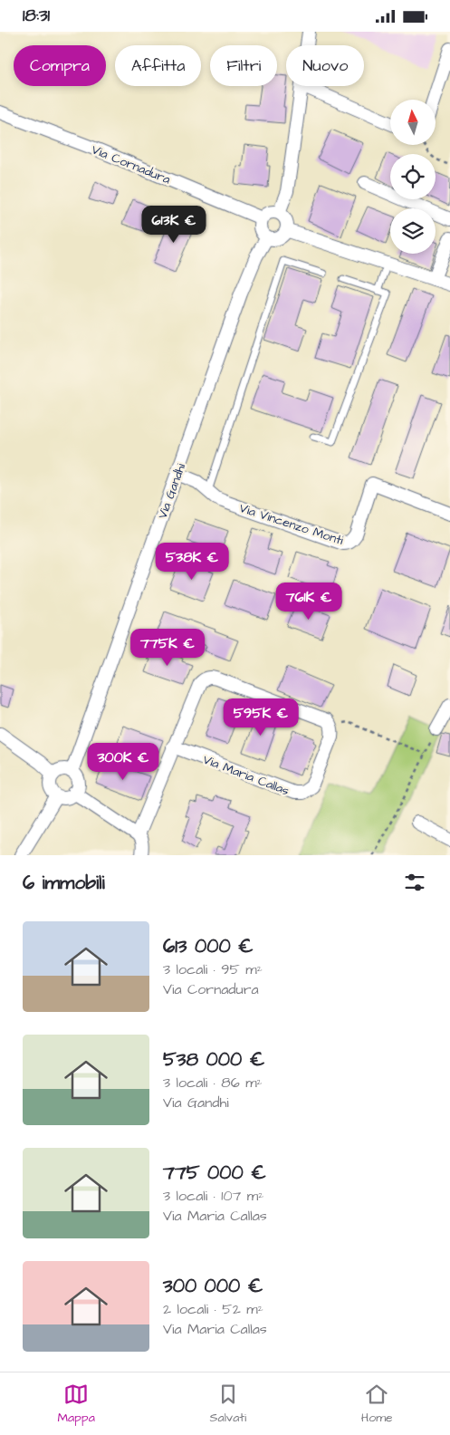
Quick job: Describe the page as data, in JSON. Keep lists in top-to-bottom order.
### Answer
{
  "streets": {
    "street": [
      "Via Cornadura",
      "Via Gandhi",
      "Via Vincenzo Monti",
      "Via Maria Callas"
    ]
  },
  "crossings": [
    ["Via Cornadura", "Via Gandhi"],
    ["Via Gandhi", "Via Vincenzo Monti"]
  ],
  "north": "top",
  "page": {
    "status": "18:31",
    "chip": [
      "Compra",
      "Affitta",
      "Filtri",
      "Nuovo"
    ],
    "price": [
      "613K €",
      "538K €",
      "761K €",
      "775K €",
      "595K €",
      "300K €"
    ],
    "heading": "6 immobili",
    "list": [
      {
        "name": "613 000 €",
        "note": "3 locali · 95 m² · Via Cornadura"
      },
      {
        "name": "538 000 €",
        "note": "3 locali · 86 m² · Via Gandhi"
      },
      {
        "name": "775 000 €",
        "note": "3 locali · 107 m² · Via Maria Callas"
      },
      {
        "name": "300 000 €",
        "note": "2 locali · 52 m² · Via Maria Callas"
      }
    ],
    "tabs": ["Mappa", "Salvati", "Home"]
  }
}
